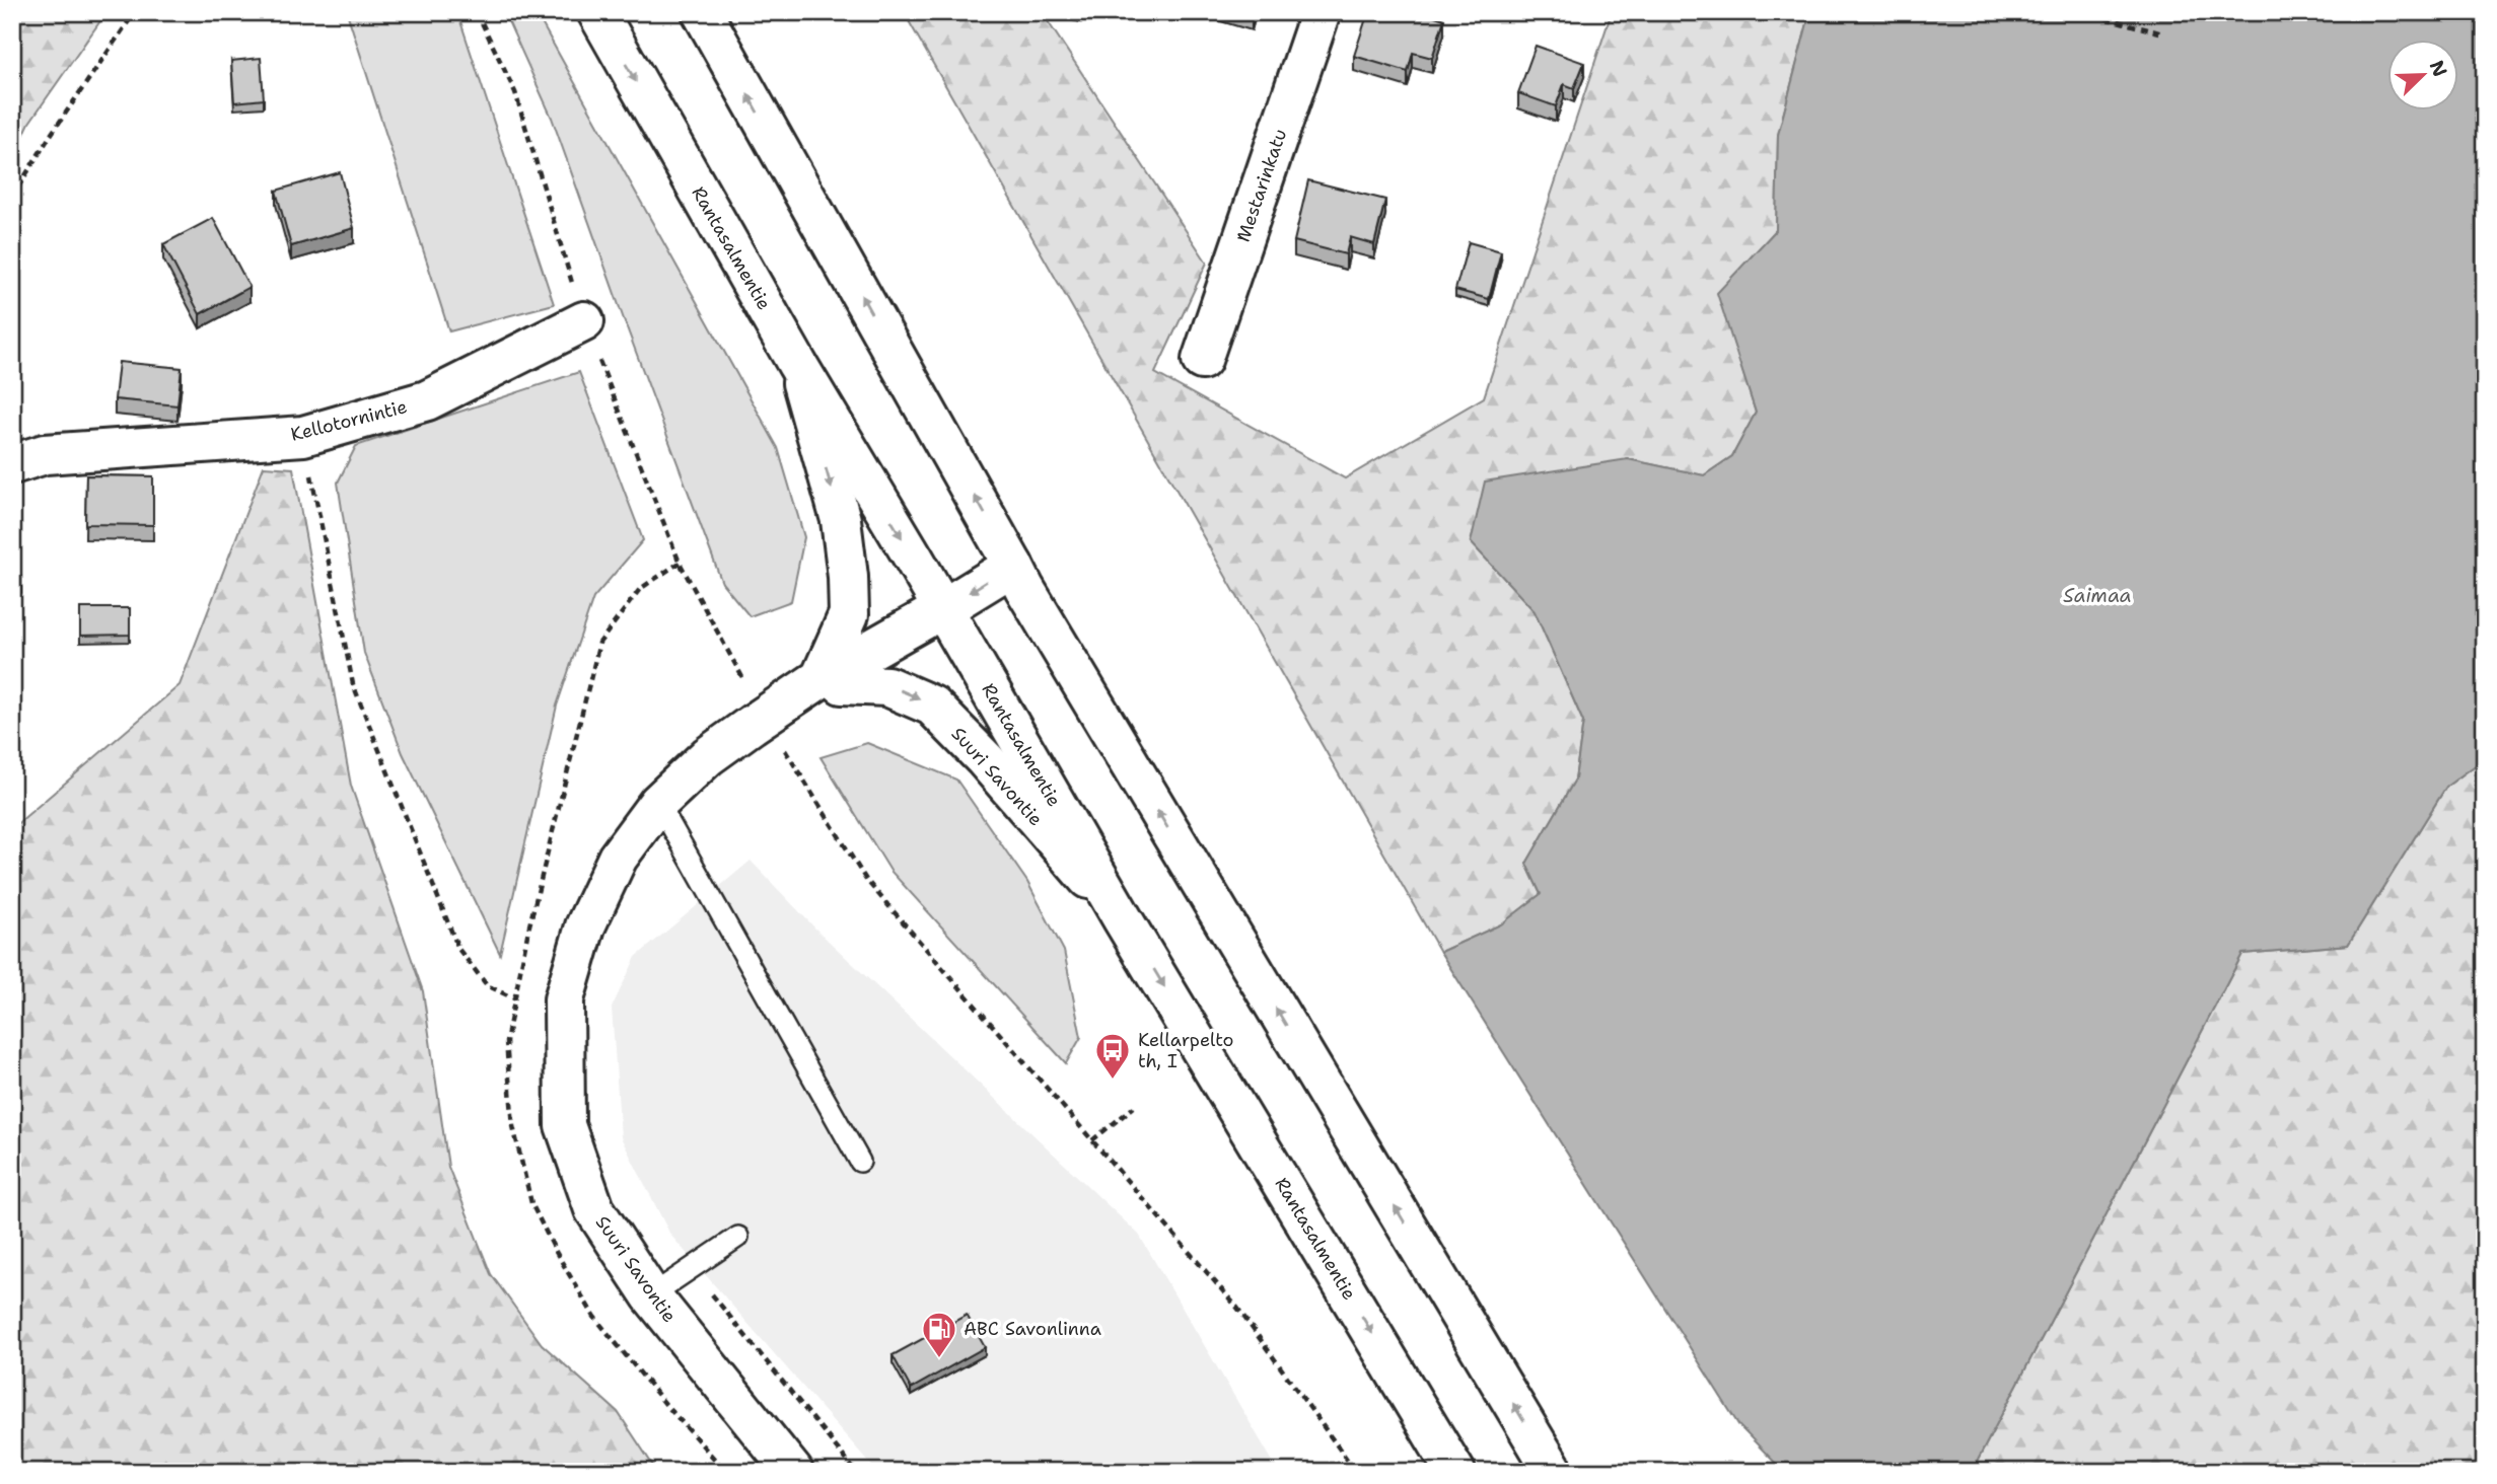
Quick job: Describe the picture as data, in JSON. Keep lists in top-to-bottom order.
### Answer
{
  "streets": {
    "main road": [
      "Mestarinkatu",
      "Rantasalmentie",
      "Kellotornintie",
      "Suuri Savontie"
    ]
  },
  "crossings": [
    ["Rantasalmentie", "Suuri Savontie"]
  ],
  "water": ["Saimaa"],
  "places": {
    "bus stop": ["Kellarpelto th, I"],
    "fuel station": ["ABC Savonlinna"]
  },
  "north": "top right"
}
